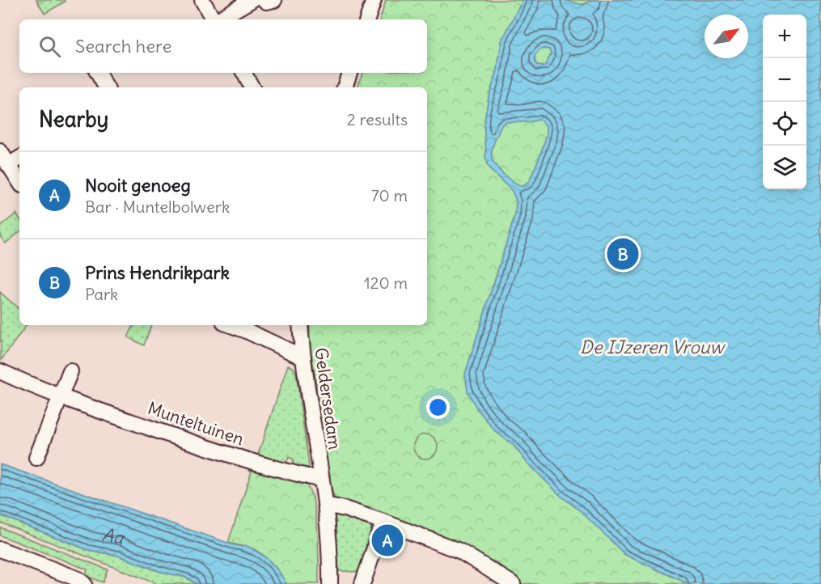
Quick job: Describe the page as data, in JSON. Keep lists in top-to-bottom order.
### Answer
{
  "streets": {
    "street": ["Geldersedam", "Munteltuinen"]
  },
  "crossings": [
    ["Geldersedam", "Munteltuinen"]
  ],
  "water": ["De IJzeren Vrouw", "Aa"],
  "north": "top right",
  "page": {
    "map_buttons": ["+", "−"],
    "search": "Search here",
    "heading": ["Nearby", "2 results"],
    "list": [
      {
        "mark": "A",
        "name": "Nooit genoeg",
        "note": "Bar · Muntelbolwerk",
        "value": "70 m"
      },
      {
        "mark": "B",
        "name": "Prins Hendrikpark",
        "note": "Park",
        "value": "120 m"
      }
    ],
    "pins": ["B", "A"]
  }
}
